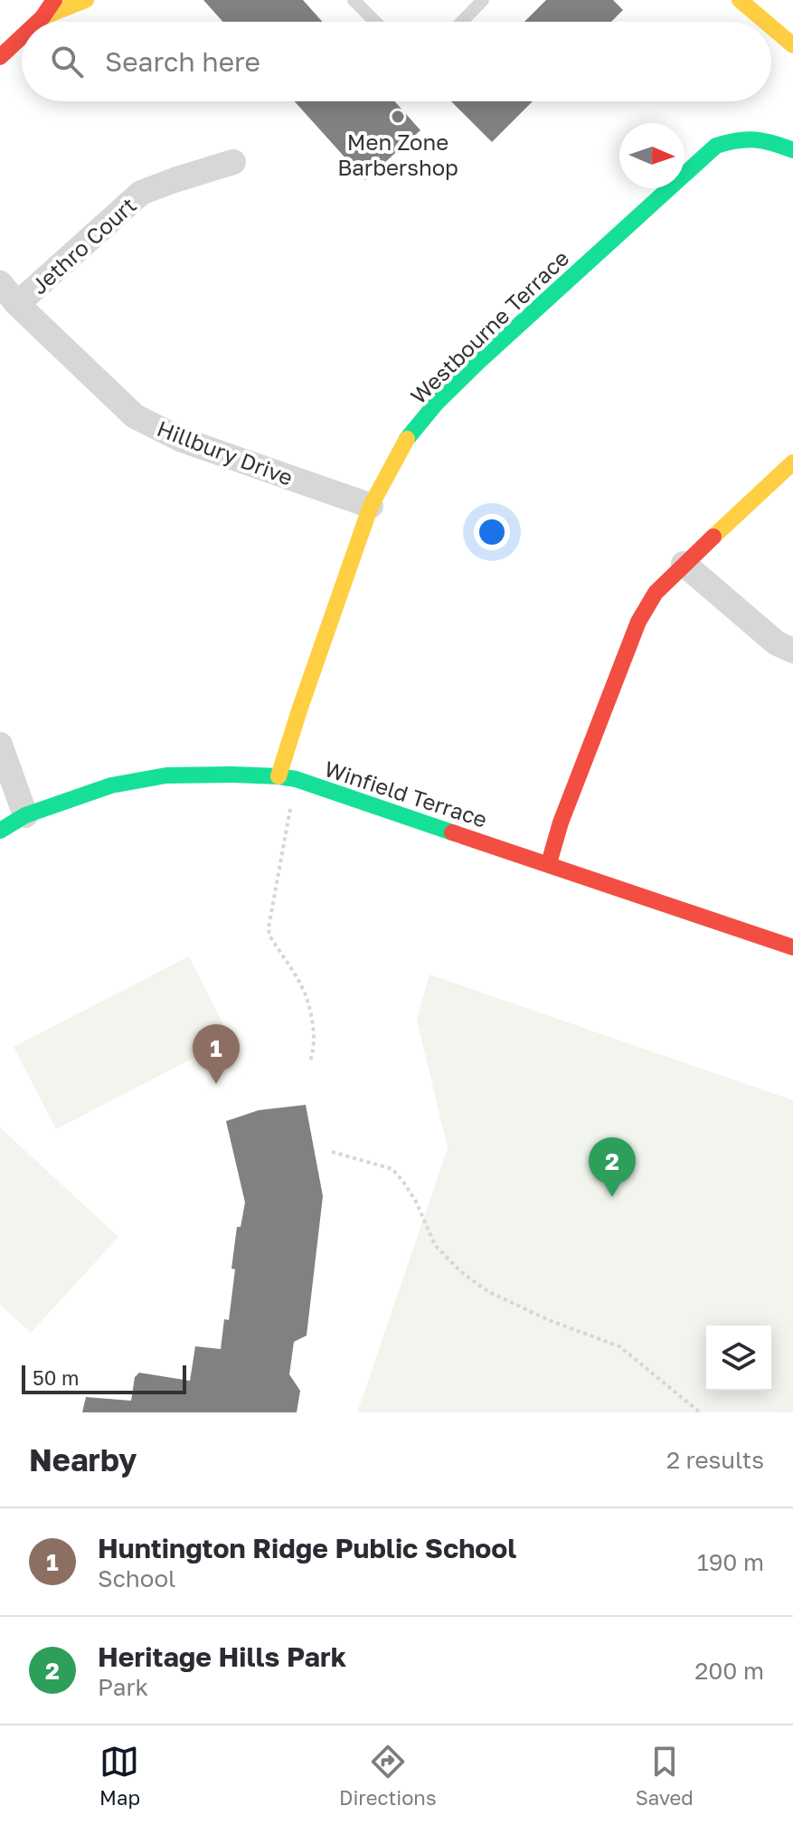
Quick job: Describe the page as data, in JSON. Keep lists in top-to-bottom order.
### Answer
{
  "streets": {
    "street": [
      "Jethro Court",
      "Westbourne Terrace",
      "Hillbury Drive",
      "Winfield Terrace"
    ]
  },
  "crossings": [
    ["Jethro Court", "Hillbury Drive"],
    ["Westbourne Terrace", "Hillbury Drive"],
    ["Westbourne Terrace", "Winfield Terrace"]
  ],
  "places": ["Men Zone Barbershop"],
  "scale_bar": "50 m",
  "north": "right",
  "page": {
    "search": "Search here",
    "pins": ["1", "2"],
    "scale": "50 m",
    "heading": ["Nearby", "2 results"],
    "list": [
      {
        "mark": "1",
        "name": "Huntington Ridge Public School",
        "note": "School",
        "value": "190 m"
      },
      {
        "mark": "2",
        "name": "Heritage Hills Park",
        "note": "Park",
        "value": "200 m"
      }
    ],
    "nav": ["Map", "Directions", "Saved"]
  }
}
